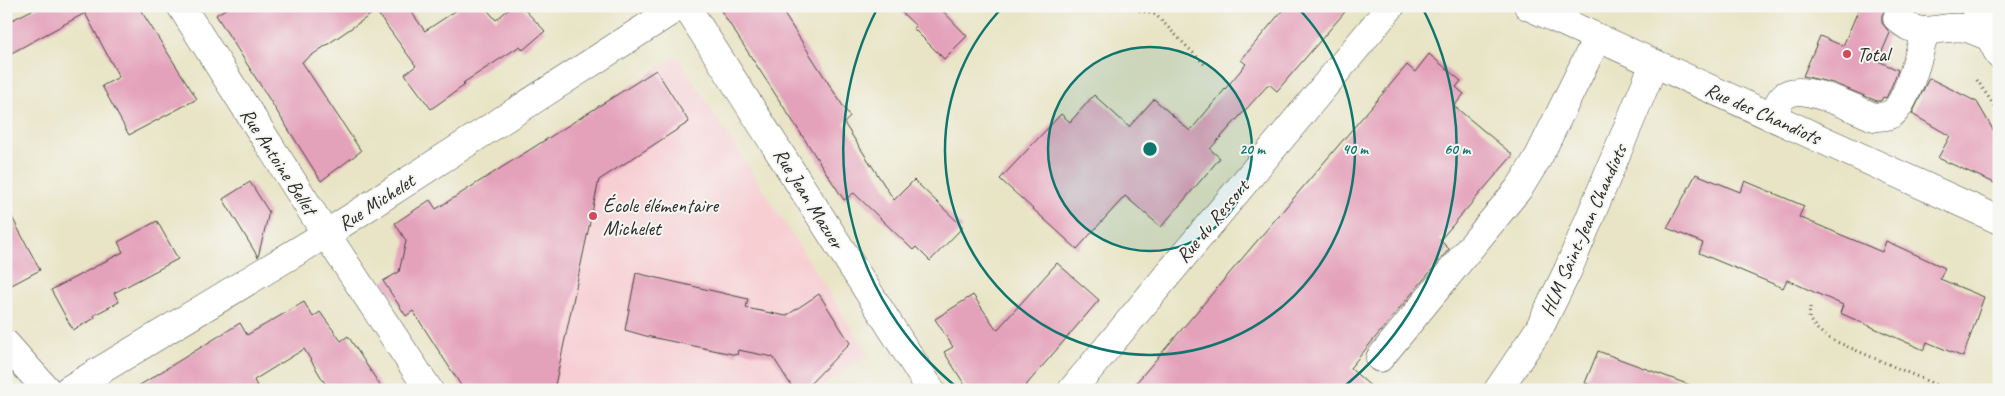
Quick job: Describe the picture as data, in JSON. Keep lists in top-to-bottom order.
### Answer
{
  "streets": {
    "street": [
      "Rue des Chandiots",
      "Rue Antoine Bellet",
      "Rue Jean Mazuer",
      "Rue Michelet",
      "Rue du Ressort",
      "HLM Saint-Jean Chandiots"
    ]
  },
  "crossings": [
    ["Rue des Chandiots", "HLM Saint-Jean Chandiots"],
    ["Rue Antoine Bellet", "Rue Michelet"]
  ],
  "places": ["Total", "École élémentaire Michelet"],
  "rings": ["20 m", "40 m", "60 m"]
}
